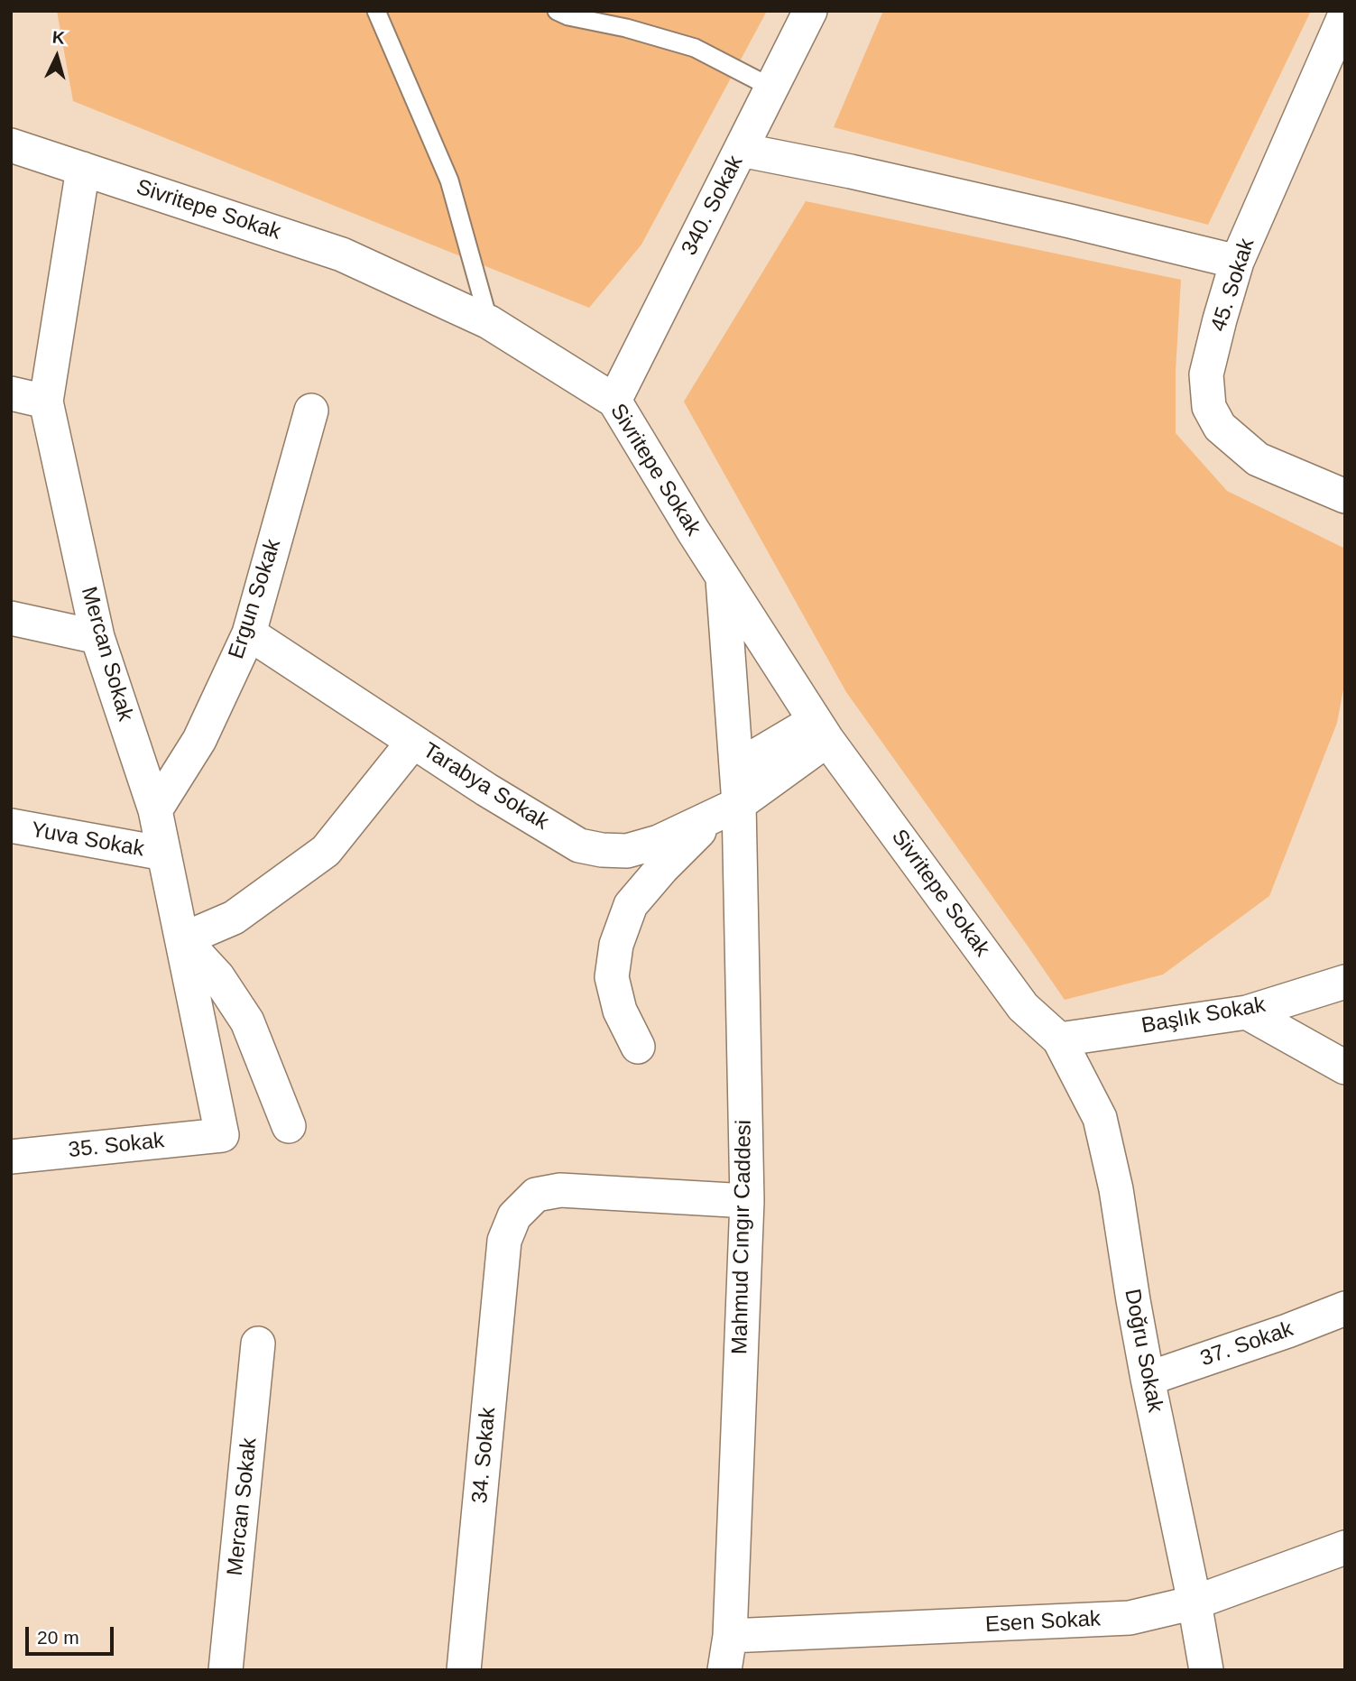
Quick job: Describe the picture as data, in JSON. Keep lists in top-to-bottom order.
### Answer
{
  "streets": {
    "street": [
      "340. Sokak",
      "Sivritepe Sokak",
      "45. Sokak",
      "Ergun Sokak",
      "Mercan Sokak",
      "Tarabya Sokak",
      "Yuva Sokak",
      "Başlık Sokak",
      "35. Sokak",
      "Mahmud Cıngır Caddesi",
      "37. Sokak",
      "Doğru Sokak",
      "34. Sokak",
      "Esen Sokak"
    ]
  },
  "crossings": [
    ["340. Sokak", "Sivritepe Sokak"],
    ["Sivritepe Sokak", "Mercan Sokak"],
    ["Sivritepe Sokak", "Başlık Sokak"],
    ["Sivritepe Sokak", "Mahmud Cıngır Caddesi"],
    ["Sivritepe Sokak", "Doğru Sokak"],
    ["Ergun Sokak", "Mercan Sokak"],
    ["Ergun Sokak", "Tarabya Sokak"],
    ["Mercan Sokak", "Yuva Sokak"],
    ["Mercan Sokak", "35. Sokak"],
    ["Tarabya Sokak", "Mahmud Cıngır Caddesi"],
    ["Başlık Sokak", "Doğru Sokak"],
    ["Mahmud Cıngır Caddesi", "34. Sokak"],
    ["Mahmud Cıngır Caddesi", "Esen Sokak"],
    ["37. Sokak", "Doğru Sokak"],
    ["Doğru Sokak", "Esen Sokak"]
  ],
  "scale_bar": "20 m",
  "north": "top"
}
